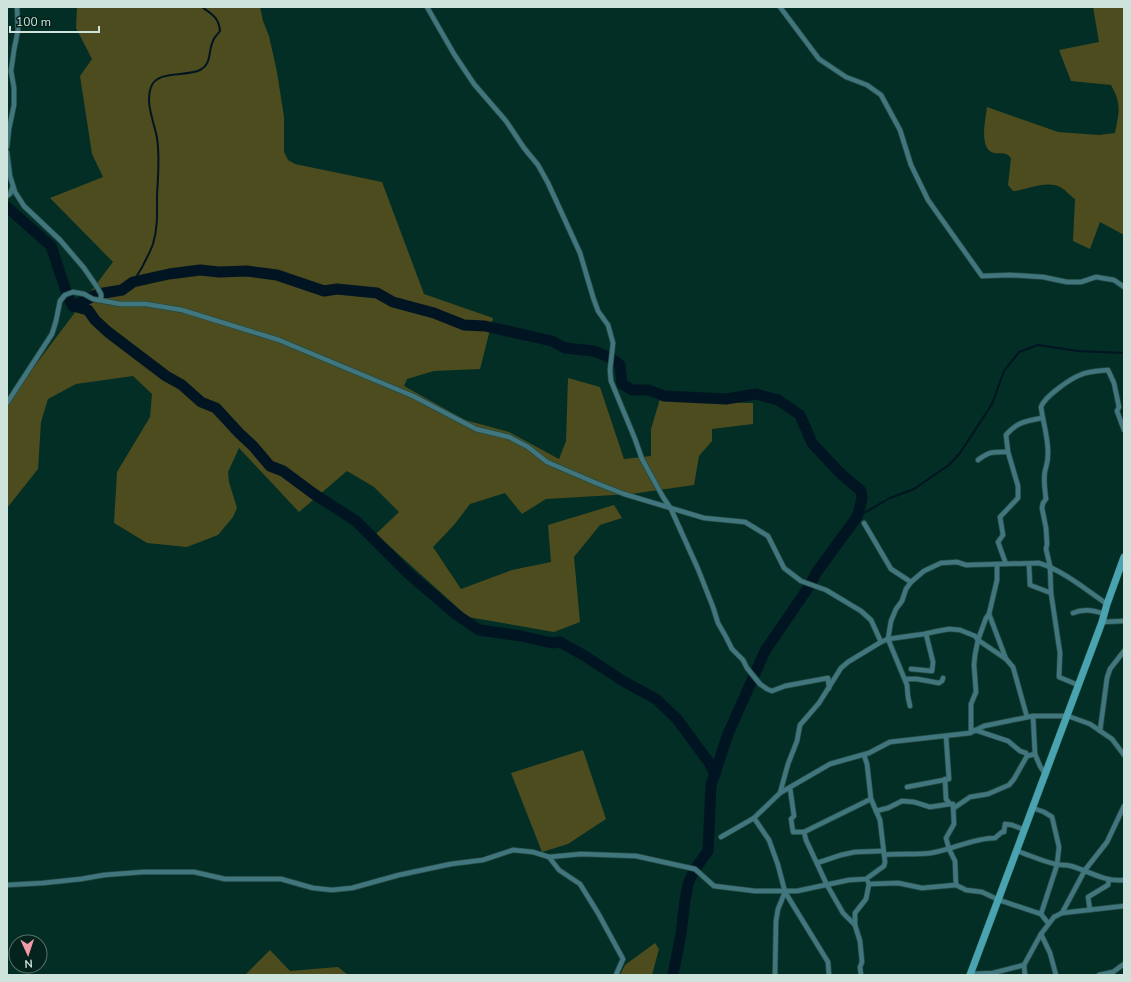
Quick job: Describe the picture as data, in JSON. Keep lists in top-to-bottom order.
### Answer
{
  "scale_bar": "100 m",
  "north": "bottom"
}
